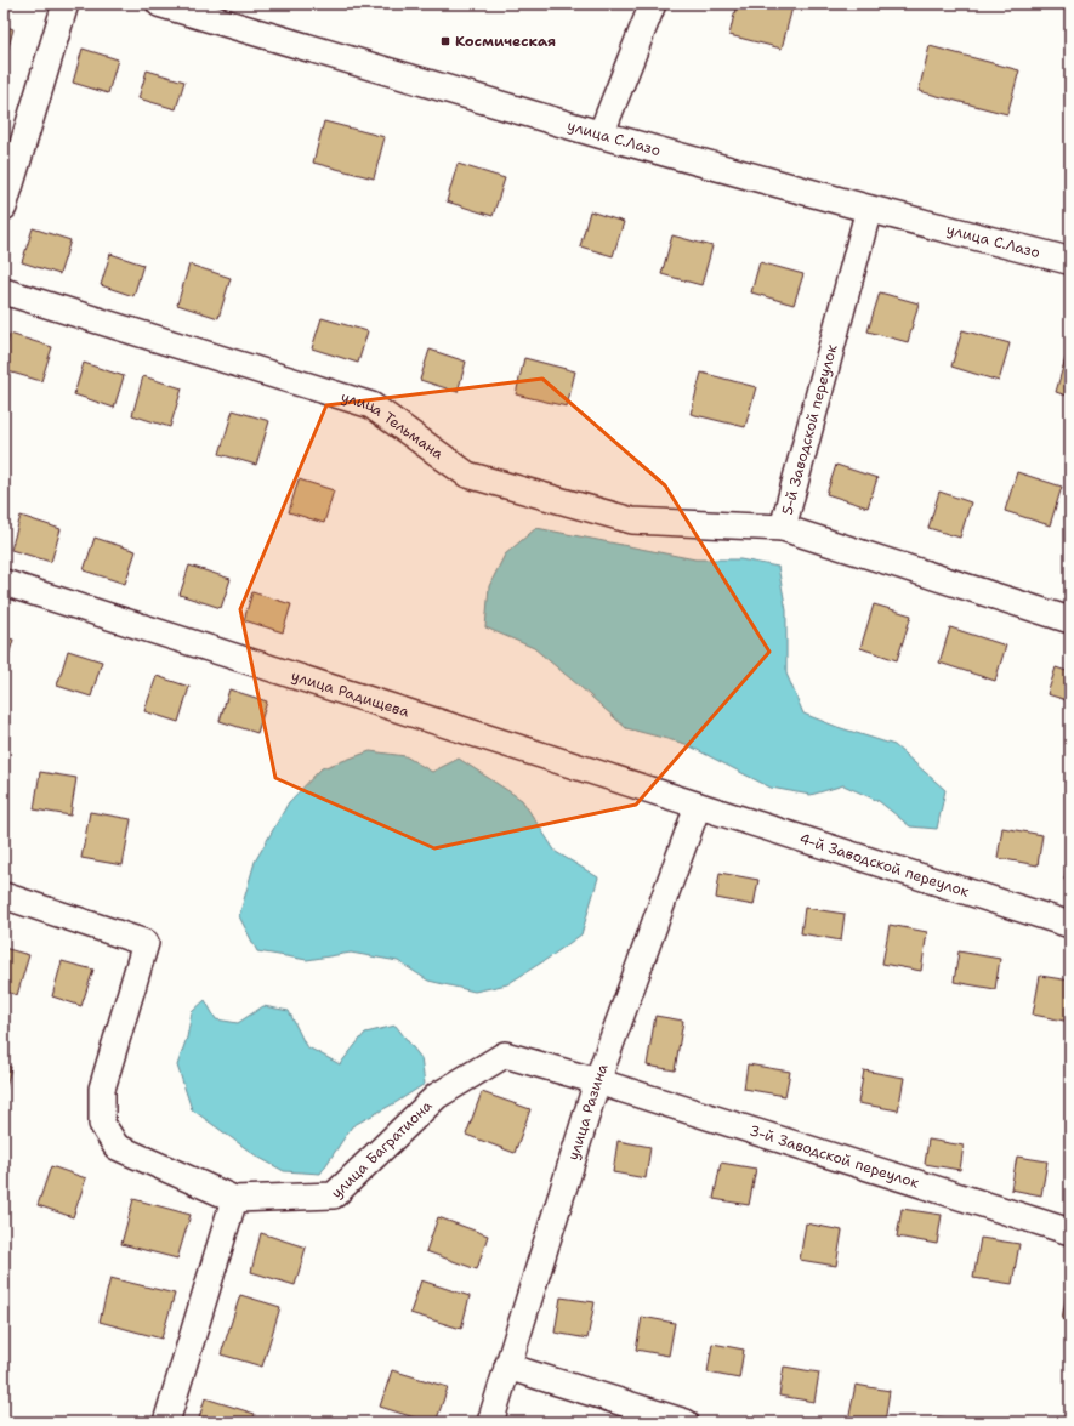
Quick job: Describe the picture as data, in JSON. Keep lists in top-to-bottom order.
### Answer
{
  "streets": {
    "street": [
      "улица С.Лазо",
      "улица Тельмана",
      "5-й Заводской переулок",
      "улица Радищева",
      "4-й Заводской переулок",
      "улица Разина",
      "улица Багратиона",
      "3-й Заводской переулок"
    ]
  },
  "crossings": [
    ["улица С.Лазо", "5-й Заводской переулок"],
    ["улица Тельмана", "5-й Заводской переулок"],
    ["улица Радищева", "4-й Заводской переулок"],
    ["улица Радищева", "улица Разина"],
    ["4-й Заводской переулок", "улица Разина"],
    ["улица Разина", "улица Багратиона"],
    ["улица Разина", "3-й Заводской переулок"],
    ["улица Багратиона", "3-й Заводской переулок"]
  ],
  "places": {
    "transit": ["Космическая"]
  }
}
